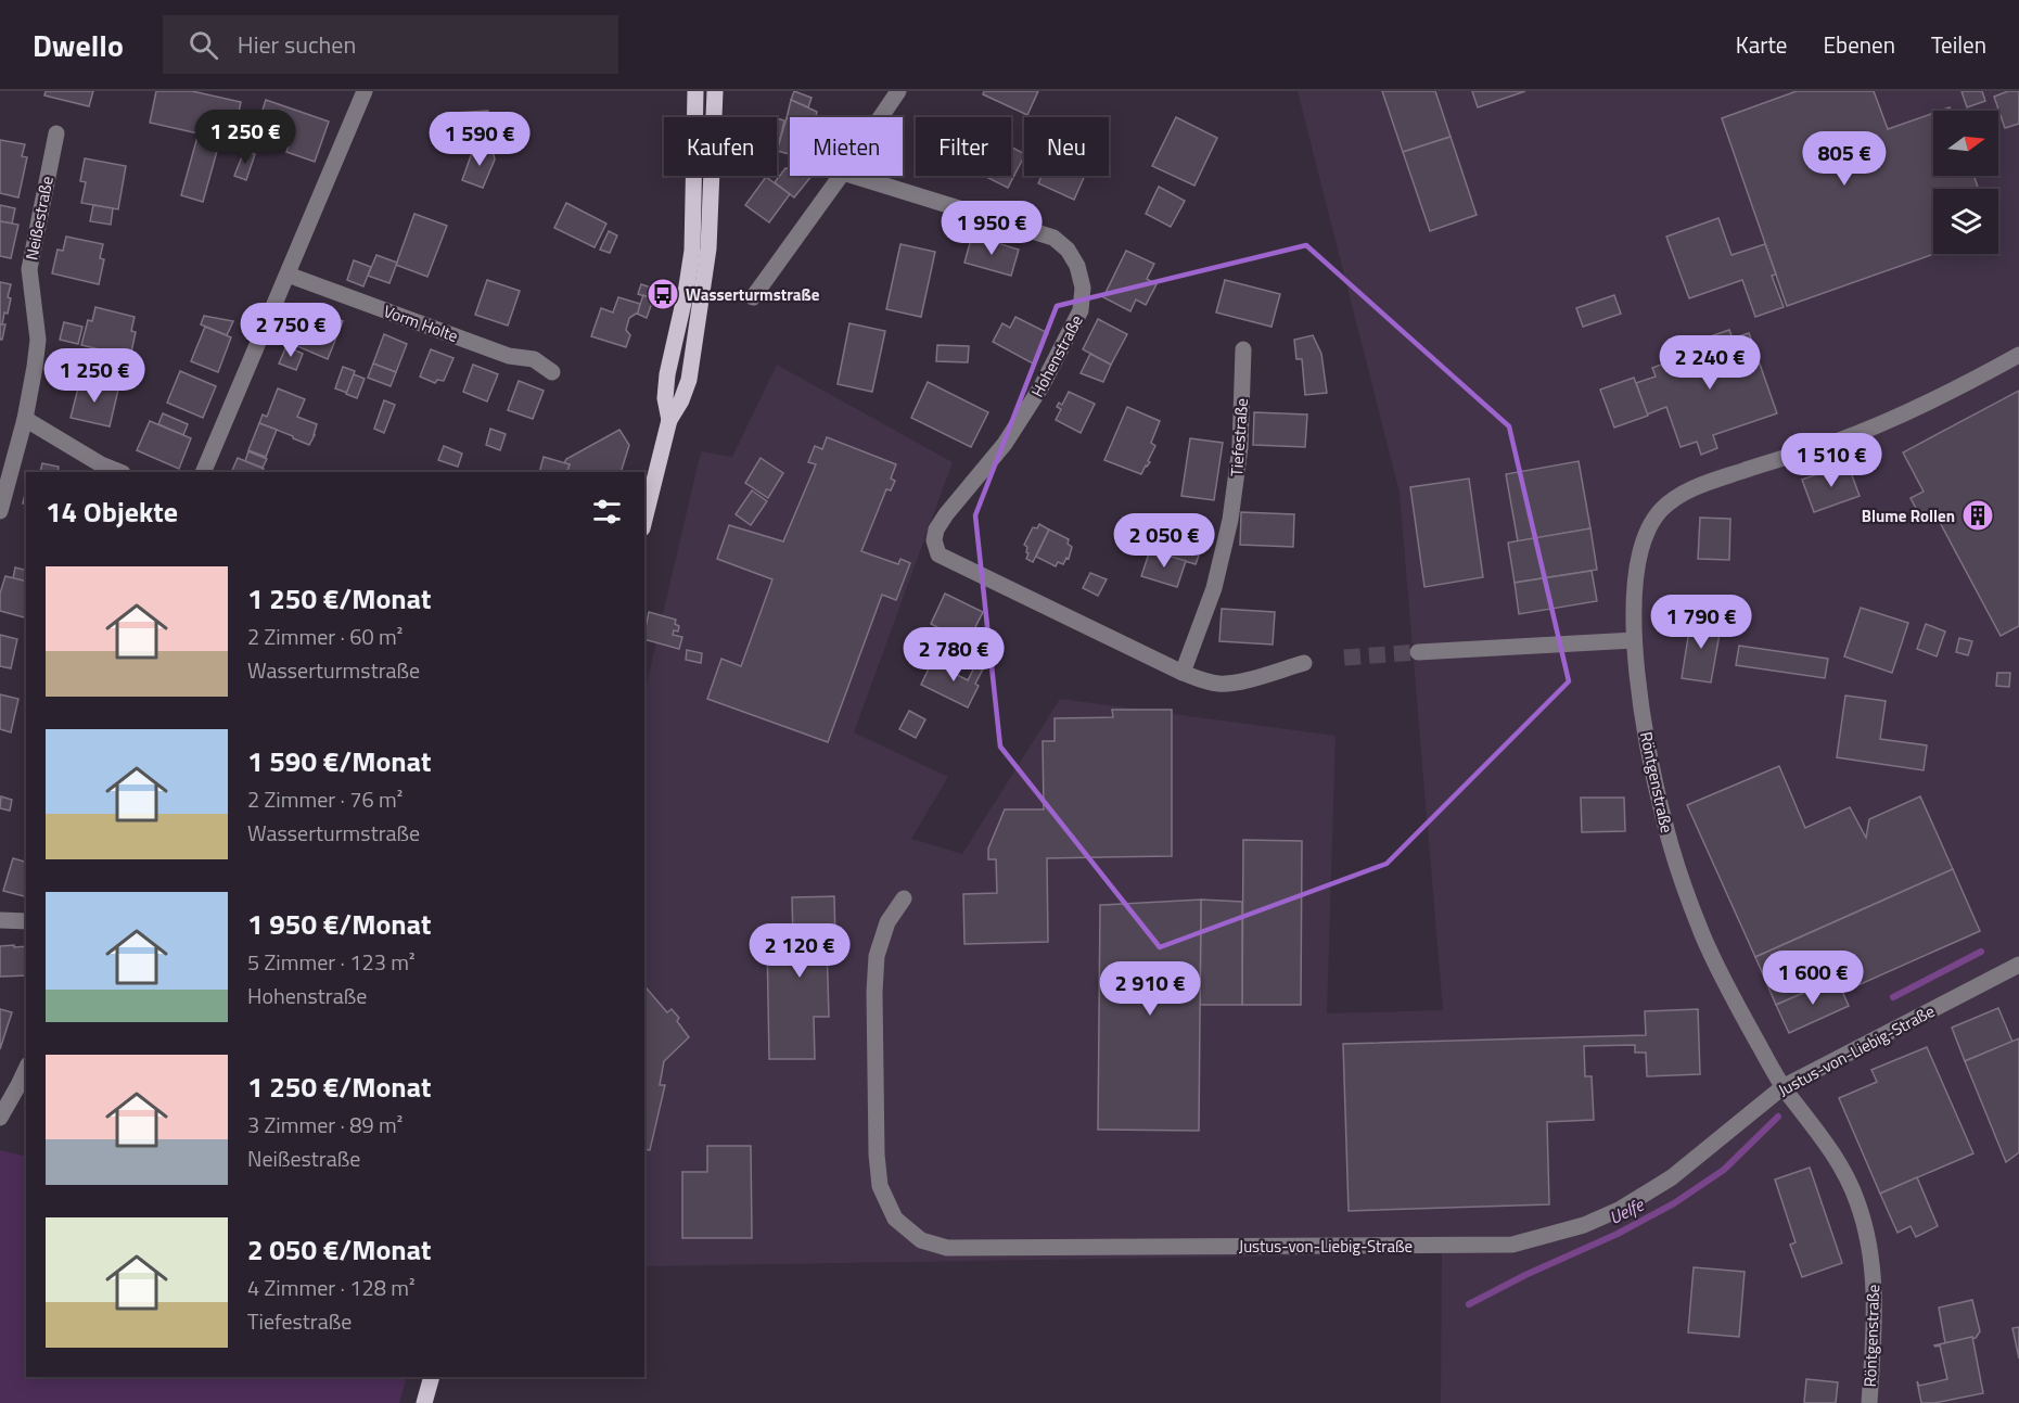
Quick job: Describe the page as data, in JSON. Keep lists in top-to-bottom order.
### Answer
{
  "streets": {
    "street": [
      "Neißestraße",
      "Vorm Holte",
      "Hohenstraße",
      "Tiefestraße",
      "Röntgenstraße",
      "Justus-von-Liebig-Straße"
    ]
  },
  "crossings": [
    ["Hohenstraße", "Tiefestraße"],
    ["Röntgenstraße", "Justus-von-Liebig-Straße"]
  ],
  "water": ["Uelfe"],
  "places": {
    "bus stop": ["Wasserturmstraße"],
    "building": ["Blume Rollen"]
  },
  "north": "right",
  "page": {
    "header": "Dwello",
    "search": "Hier suchen",
    "nav": ["Karte", "Ebenen", "Teilen"],
    "price": [
      "1 250 €",
      "1 590 €",
      "805 €",
      "1 950 €",
      "2 750 €",
      "2 240 €",
      "1 250 €",
      "1 510 €",
      "2 050 €",
      "1 790 €",
      "2 780 €",
      "2 120 €",
      "1 600 €",
      "2 910 €"
    ],
    "chip": [
      "Kaufen",
      "Mieten",
      "Filter",
      "Neu"
    ],
    "heading": "14 Objekte",
    "list": [
      {
        "name": "1 250 €/Monat",
        "note": "2 Zimmer · 60 m² · Wasserturmstraße"
      },
      {
        "name": "1 590 €/Monat",
        "note": "2 Zimmer · 76 m² · Wasserturmstraße"
      },
      {
        "name": "1 950 €/Monat",
        "note": "5 Zimmer · 123 m² · Hohenstraße"
      },
      {
        "name": "1 250 €/Monat",
        "note": "3 Zimmer · 89 m² · Neißestraße"
      },
      {
        "name": "2 050 €/Monat",
        "note": "4 Zimmer · 128 m² · Tiefestraße"
      }
    ]
  }
}
